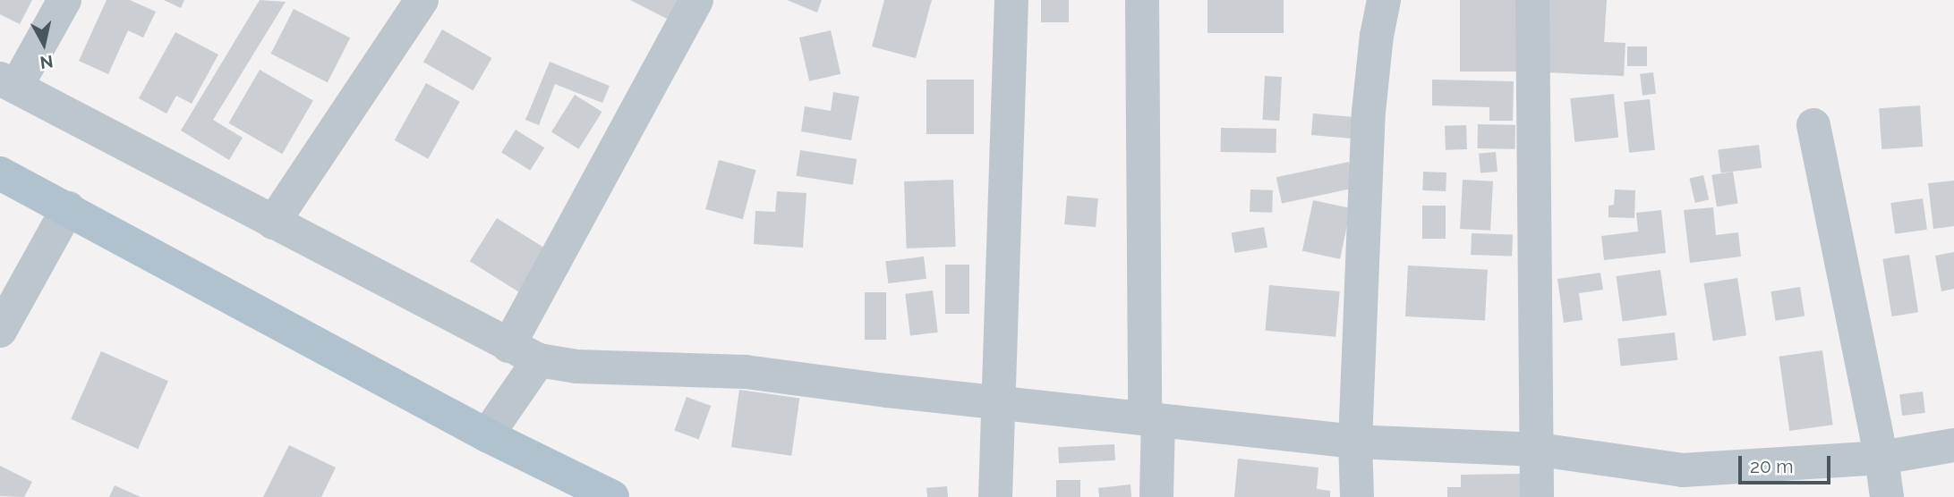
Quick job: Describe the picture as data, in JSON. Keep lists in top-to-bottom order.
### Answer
{
  "scale_bar": "20 m",
  "north": "bottom"
}
